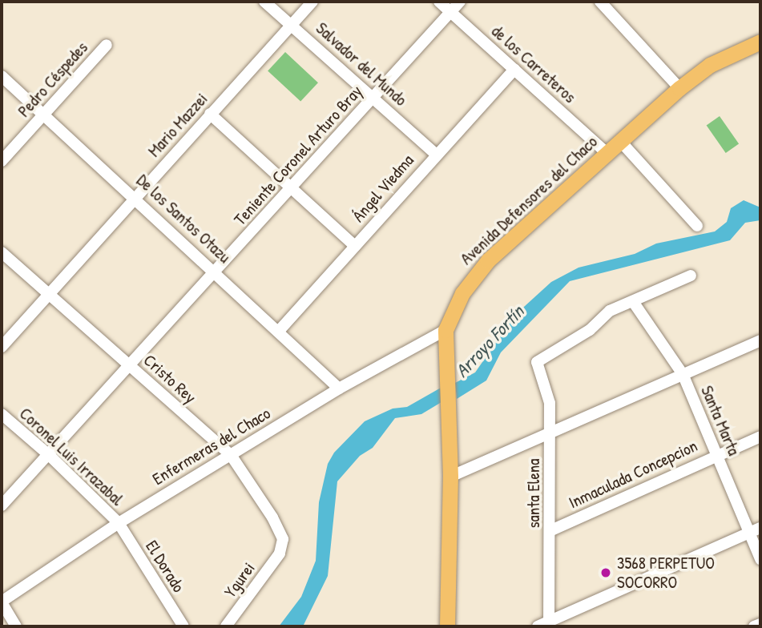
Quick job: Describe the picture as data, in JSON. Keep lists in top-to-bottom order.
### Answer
{
  "streets": {
    "main road": ["Avenida Defensores del Chaco"],
    "street": [
      "Salvador del Mundo",
      "de los Carreteros",
      "Pedro Céspedes",
      "Mario Mazzei",
      "Teniente Coronel Arturo Bray",
      "Ángel Viedma",
      "De los Santos Otazu",
      "Cristo Rey",
      "Santa Marta",
      "Enfermeras del Chaco",
      "Coronel Luis Irrazabal",
      "Inmaculada Concepcion",
      "santa Elena",
      "El Dorado",
      "Ygurei"
    ]
  },
  "crossings": [
    ["Salvador del Mundo", "Mario Mazzei"],
    ["Salvador del Mundo", "Teniente Coronel Arturo Bray"],
    ["Salvador del Mundo", "Ángel Viedma"],
    ["de los Carreteros", "Teniente Coronel Arturo Bray"],
    ["de los Carreteros", "Ángel Viedma"],
    ["de los Carreteros", "Avenida Defensores del Chaco"],
    ["Pedro Céspedes", "De los Santos Otazu"],
    ["Mario Mazzei", "De los Santos Otazu"],
    ["Mario Mazzei", "Cristo Rey"],
    ["Teniente Coronel Arturo Bray", "De los Santos Otazu"],
    ["Teniente Coronel Arturo Bray", "Cristo Rey"],
    ["Teniente Coronel Arturo Bray", "Coronel Luis Irrazabal"],
    ["Ángel Viedma", "De los Santos Otazu"],
    ["Avenida Defensores del Chaco", "Enfermeras del Chaco"],
    ["De los Santos Otazu", "Enfermeras del Chaco"],
    ["Cristo Rey", "Enfermeras del Chaco"],
    ["Cristo Rey", "Ygurei"],
    ["Santa Marta", "Inmaculada Concepcion"],
    ["Santa Marta", "santa Elena"],
    ["Enfermeras del Chaco", "Coronel Luis Irrazabal"],
    ["Enfermeras del Chaco", "El Dorado"],
    ["Coronel Luis Irrazabal", "El Dorado"],
    ["Inmaculada Concepcion", "santa Elena"]
  ],
  "water": ["Arroyo Fortín"],
  "places": ["3568 PERPETUO SOCORRO"]
}
